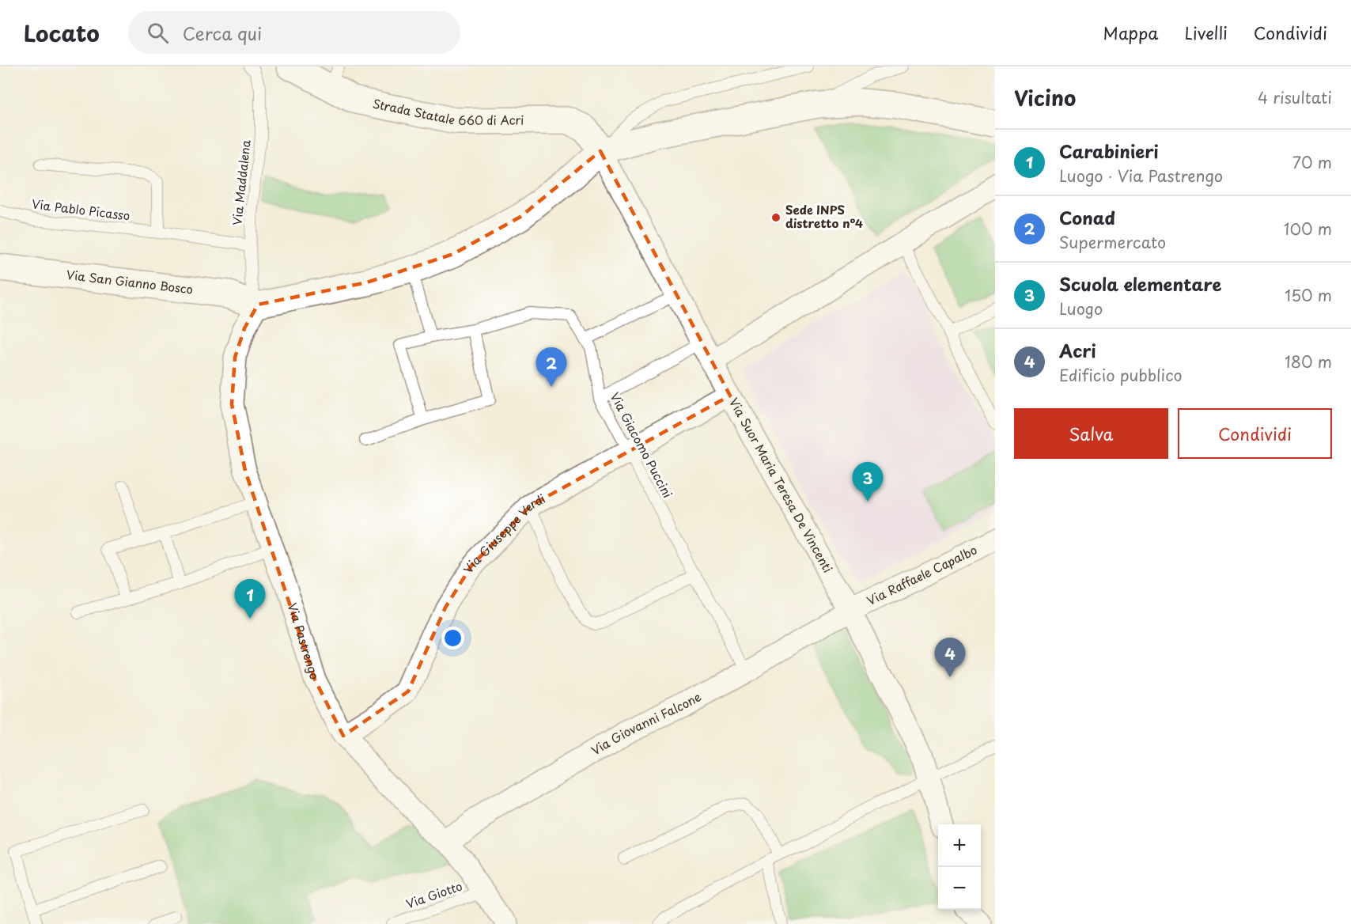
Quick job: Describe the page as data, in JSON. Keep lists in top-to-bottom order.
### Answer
{
  "streets": {
    "main road": ["Strada Statale 660 di Acri", "Via San Gianno Bosco"],
    "street": [
      "Via Suor Maria Teresa De Vincenti",
      "Via Giuseppe Verdi",
      "Via Raffaele Capalbo",
      "Via Pastrengo",
      "Via Giovanni Falcone"
    ],
    "lane": [
      "Via Maddalena",
      "Via Pablo Picasso",
      "Via Giacomo Puccini",
      "Via Giotto"
    ]
  },
  "crossings": [
    ["Strada Statale 660 di Acri", "Via Suor Maria Teresa De Vincenti"],
    ["Via Maddalena", "Via Pablo Picasso"],
    ["Via Maddalena", "Via San Gianno Bosco"],
    ["Via Maddalena", "Via Pastrengo"],
    ["Via San Gianno Bosco", "Via Pastrengo"],
    ["Via Giacomo Puccini", "Via Giuseppe Verdi"],
    ["Via Giacomo Puccini", "Via Giovanni Falcone"],
    ["Via Suor Maria Teresa De Vincenti", "Via Giuseppe Verdi"],
    ["Via Suor Maria Teresa De Vincenti", "Via Raffaele Capalbo"],
    ["Via Suor Maria Teresa De Vincenti", "Via Giovanni Falcone"],
    ["Via Giuseppe Verdi", "Via Pastrengo"],
    ["Via Raffaele Capalbo", "Via Giovanni Falcone"],
    ["Via Pastrengo", "Via Giovanni Falcone"],
    ["Via Pastrengo", "Via Giotto"]
  ],
  "places": ["Sede INPS distretto n°4"],
  "page": {
    "header": "Locato",
    "search": "Cerca qui",
    "nav": ["Mappa", "Livelli", "Condividi"],
    "heading": ["Vicino", "4 risultati"],
    "list": [
      {
        "mark": "1",
        "name": "Carabinieri",
        "note": "Luogo · Via Pastrengo",
        "value": "70 m"
      },
      {
        "mark": "2",
        "name": "Conad",
        "note": "Supermercato",
        "value": "100 m"
      },
      {
        "mark": "3",
        "name": "Scuola elementare",
        "note": "Luogo",
        "value": "150 m"
      },
      {
        "mark": "4",
        "name": "Acri",
        "note": "Edificio pubblico",
        "value": "180 m"
      }
    ],
    "pins": [
      "2",
      "3",
      "1",
      "4"
    ],
    "buttons": ["Salva", "Condividi"],
    "map_buttons": ["+", "−"]
  }
}
